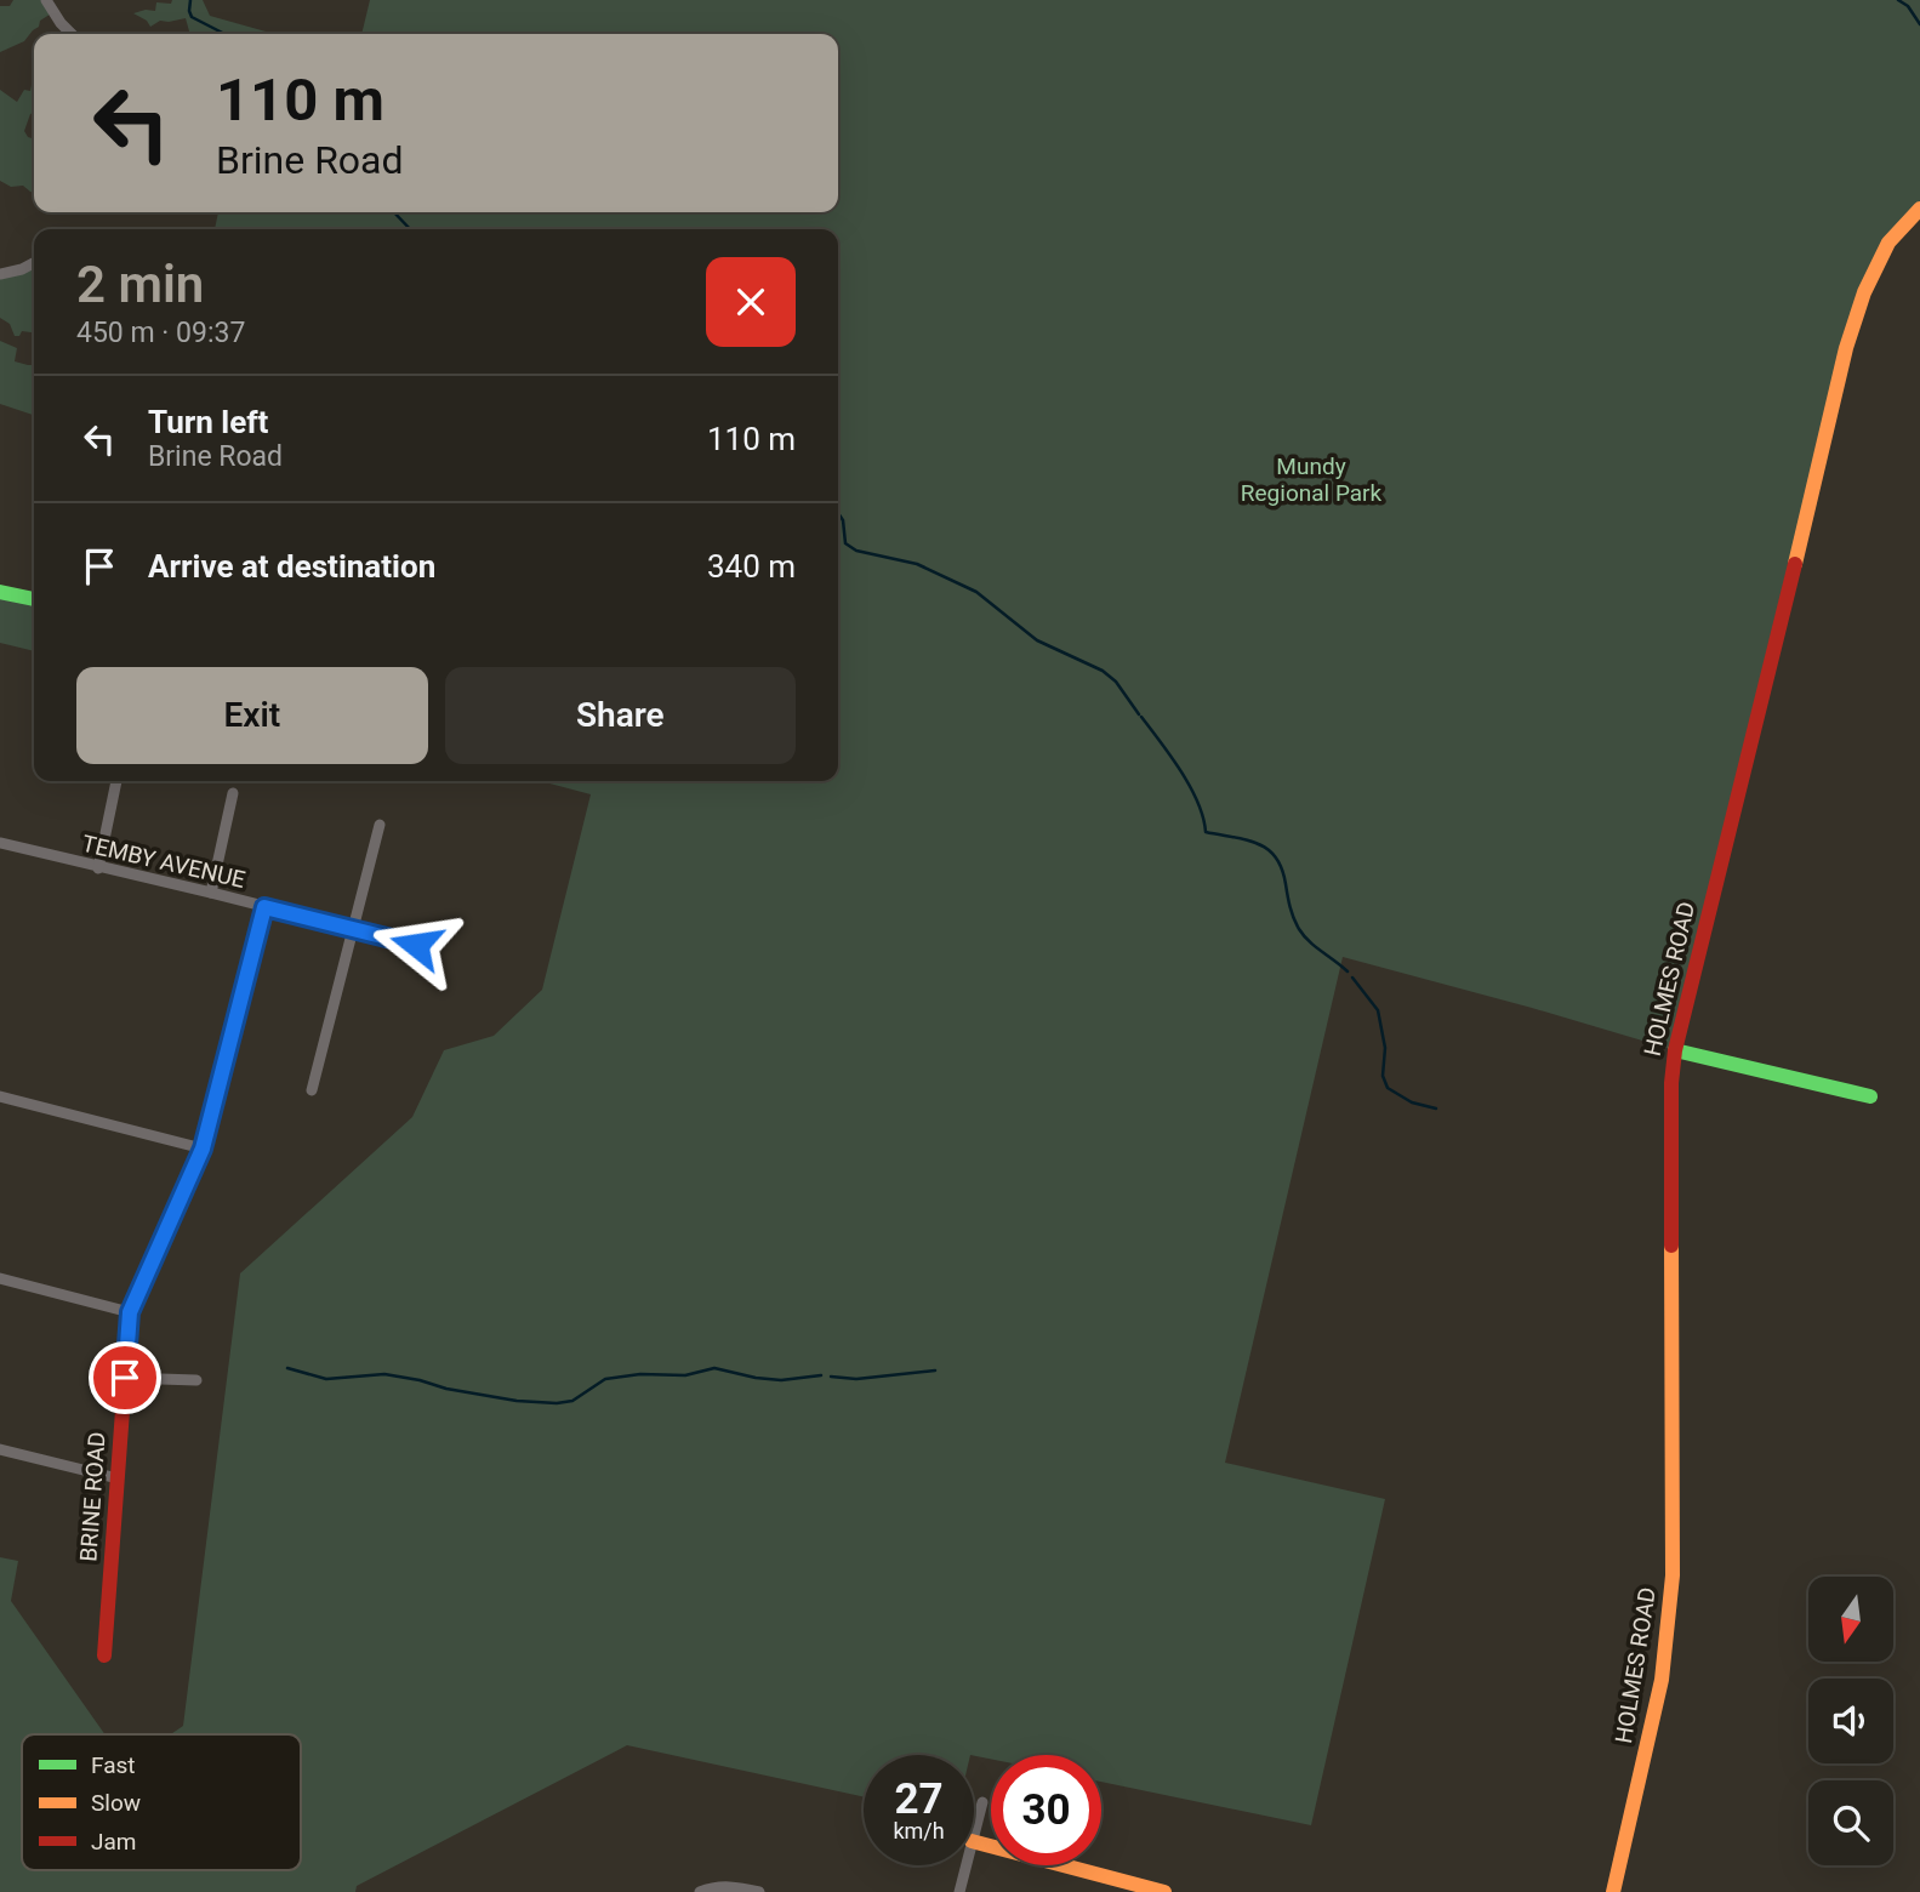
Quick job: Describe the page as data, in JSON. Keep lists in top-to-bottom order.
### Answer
{
  "streets": {
    "street": ["TEMBY AVENUE", "HOLMES ROAD", "BRINE ROAD"]
  },
  "crossings": [
    ["TEMBY AVENUE", "BRINE ROAD"]
  ],
  "parks": ["Mundy Regional Park"],
  "legend": ["Fast", "Slow", "Jam"],
  "north": "bottom",
  "page": {
    "turn": ["110 m", "Brine Road"],
    "heading": ["2 min", "450 m · 09:37"],
    "list": [
      {
        "name": "Turn left",
        "note": "Brine Road",
        "value": "110 m"
      },
      {
        "name": "Arrive at destination",
        "value": "340 m"
      }
    ],
    "buttons": ["Exit", "Share"],
    "speed": "27 km/h",
    "limit": "30"
  }
}
